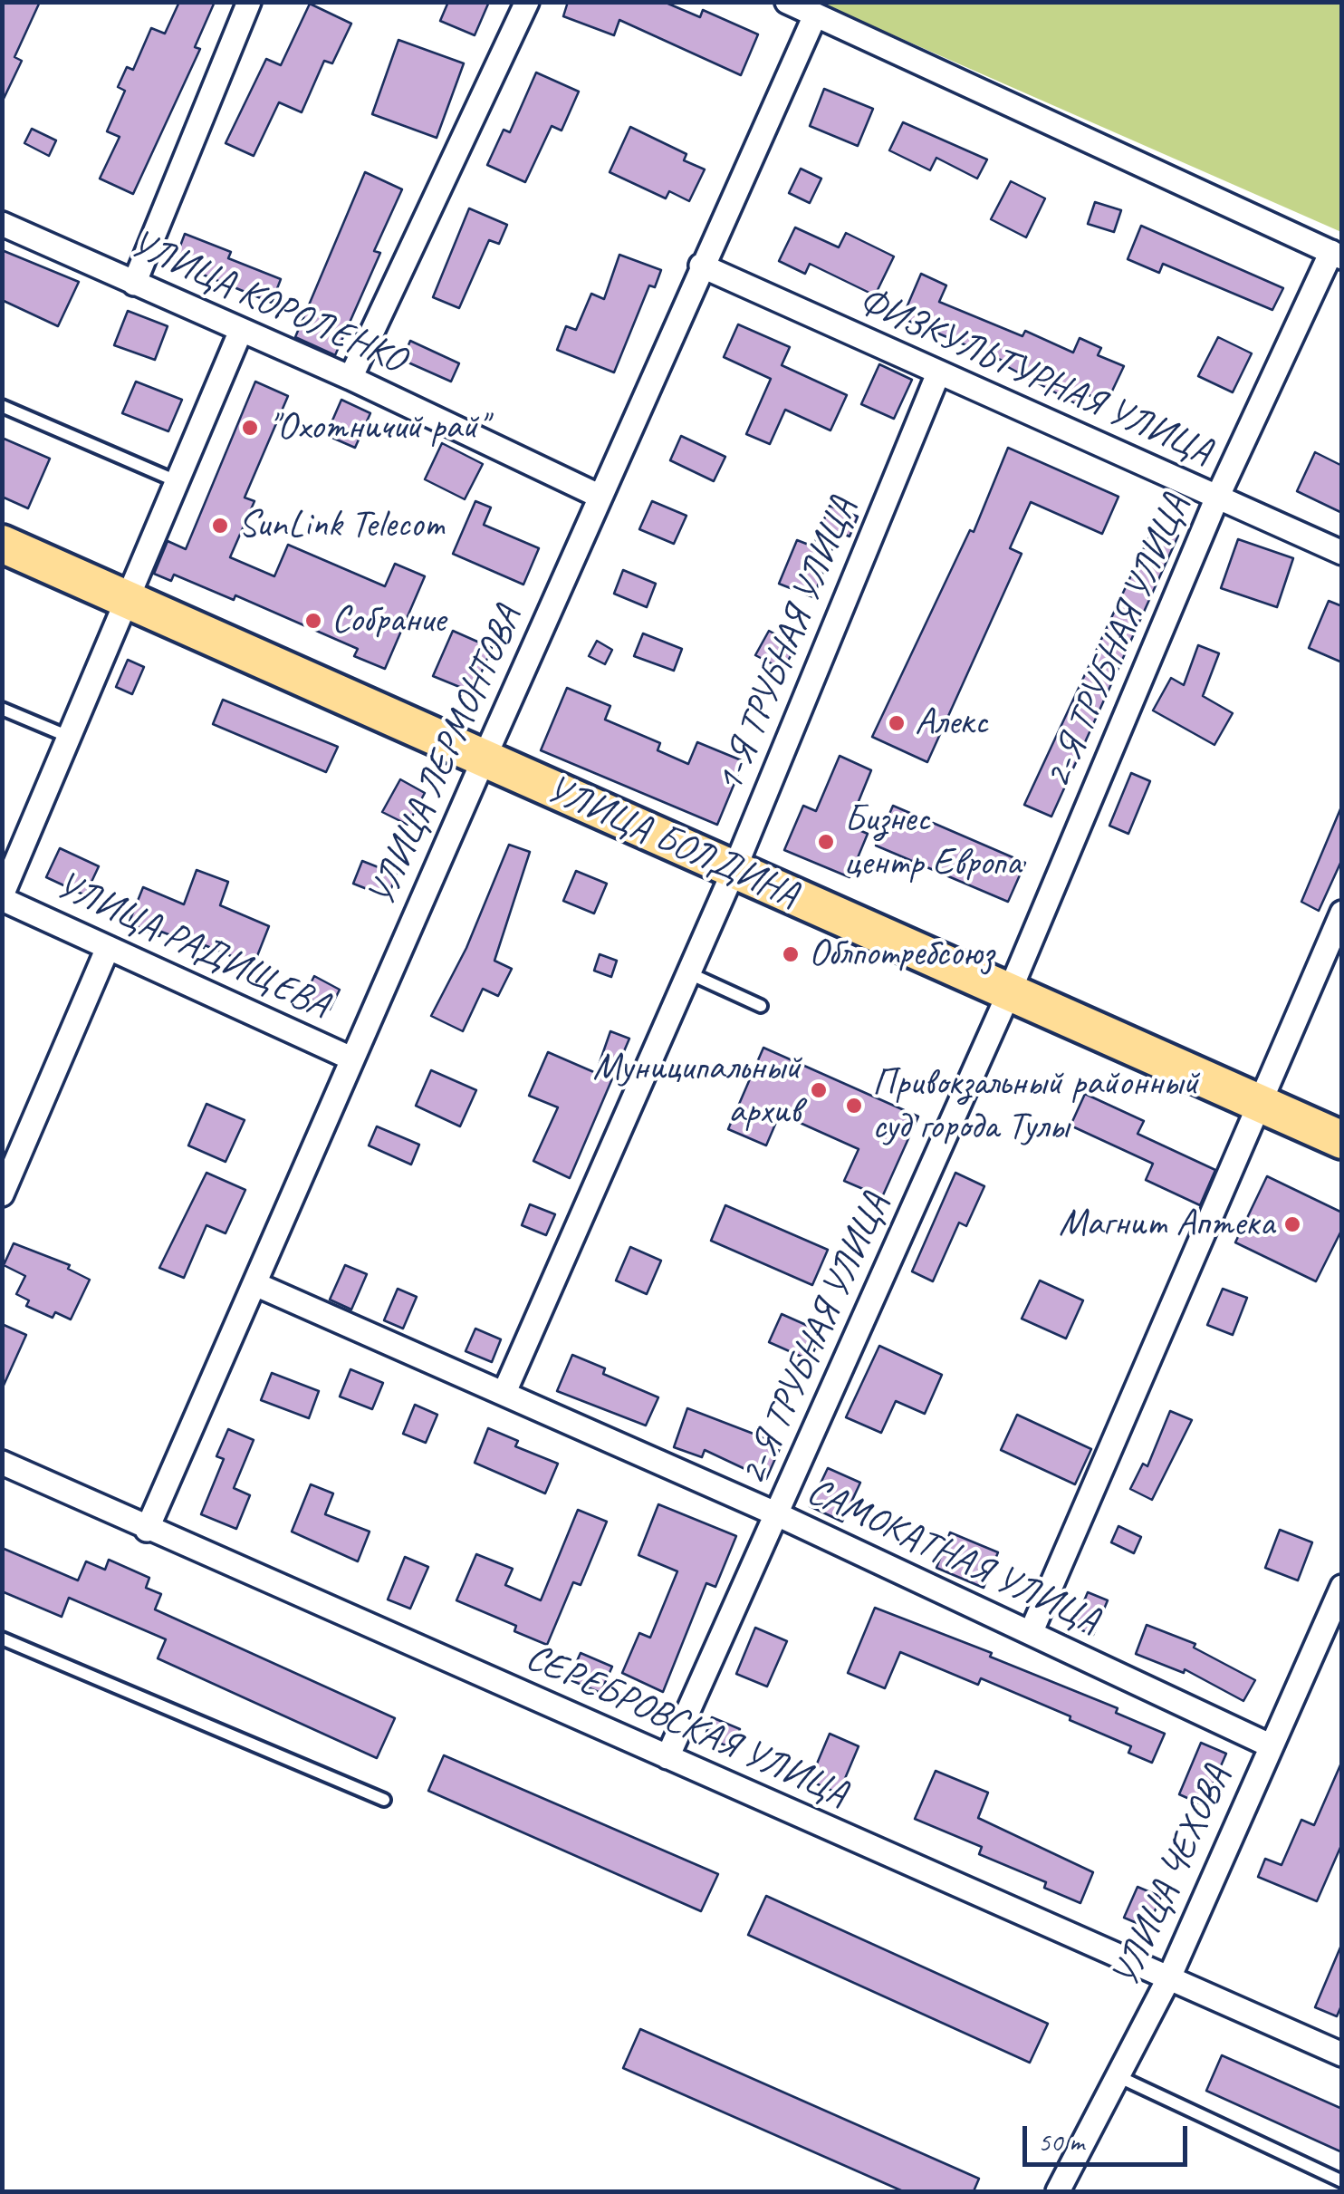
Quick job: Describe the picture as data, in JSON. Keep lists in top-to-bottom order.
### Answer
{
  "streets": {
    "main road": ["УЛИЦА БОЛДИНА"],
    "street": [
      "УЛИЦА КОРОЛЕНКО",
      "ФИЗКУЛЬТУРНАЯ УЛИЦА",
      "2-Я ТРУБНАЯ УЛИЦА",
      "1-Я ТРУБНАЯ УЛИЦА",
      "УЛИЦА ЛЕРМОНТОВА",
      "УЛИЦА РАДИЩЕВА",
      "САМОКАТНАЯ УЛИЦА",
      "СЕРЕБРОВСКАЯ УЛИЦА",
      "УЛИЦА ЧЕХОВА"
    ]
  },
  "crossings": [
    ["УЛИЦА КОРОЛЕНКО", "УЛИЦА ЛЕРМОНТОВА"],
    ["ФИЗКУЛЬТУРНАЯ УЛИЦА", "2-Я ТРУБНАЯ УЛИЦА"],
    ["ФИЗКУЛЬТУРНАЯ УЛИЦА", "1-Я ТРУБНАЯ УЛИЦА"],
    ["ФИЗКУЛЬТУРНАЯ УЛИЦА", "УЛИЦА ЛЕРМОНТОВА"],
    ["2-Я ТРУБНАЯ УЛИЦА", "УЛИЦА БОЛДИНА"],
    ["2-Я ТРУБНАЯ УЛИЦА", "САМОКАТНАЯ УЛИЦА"],
    ["2-Я ТРУБНАЯ УЛИЦА", "СЕРЕБРОВСКАЯ УЛИЦА"],
    ["1-Я ТРУБНАЯ УЛИЦА", "УЛИЦА БОЛДИНА"],
    ["1-Я ТРУБНАЯ УЛИЦА", "САМОКАТНАЯ УЛИЦА"],
    ["УЛИЦА ЛЕРМОНТОВА", "УЛИЦА БОЛДИНА"],
    ["УЛИЦА ЛЕРМОНТОВА", "УЛИЦА РАДИЩЕВА"],
    ["УЛИЦА ЛЕРМОНТОВА", "САМОКАТНАЯ УЛИЦА"],
    ["УЛИЦА ЛЕРМОНТОВА", "СЕРЕБРОВСКАЯ УЛИЦА"],
    ["САМОКАТНАЯ УЛИЦА", "УЛИЦА ЧЕХОВА"],
    ["СЕРЕБРОВСКАЯ УЛИЦА", "УЛИЦА ЧЕХОВА"]
  ],
  "places": [
    "\"Охотничий рай\"",
    "SunLink Telecom",
    "Собрание",
    "Алекс",
    "Бизнес центр Европа",
    "Облпотребсоюз",
    "Муниципальный архив",
    "Привокзальный районный суд города Тулы",
    "Магнит Аптека"
  ],
  "scale_bar": "50 m"
}
